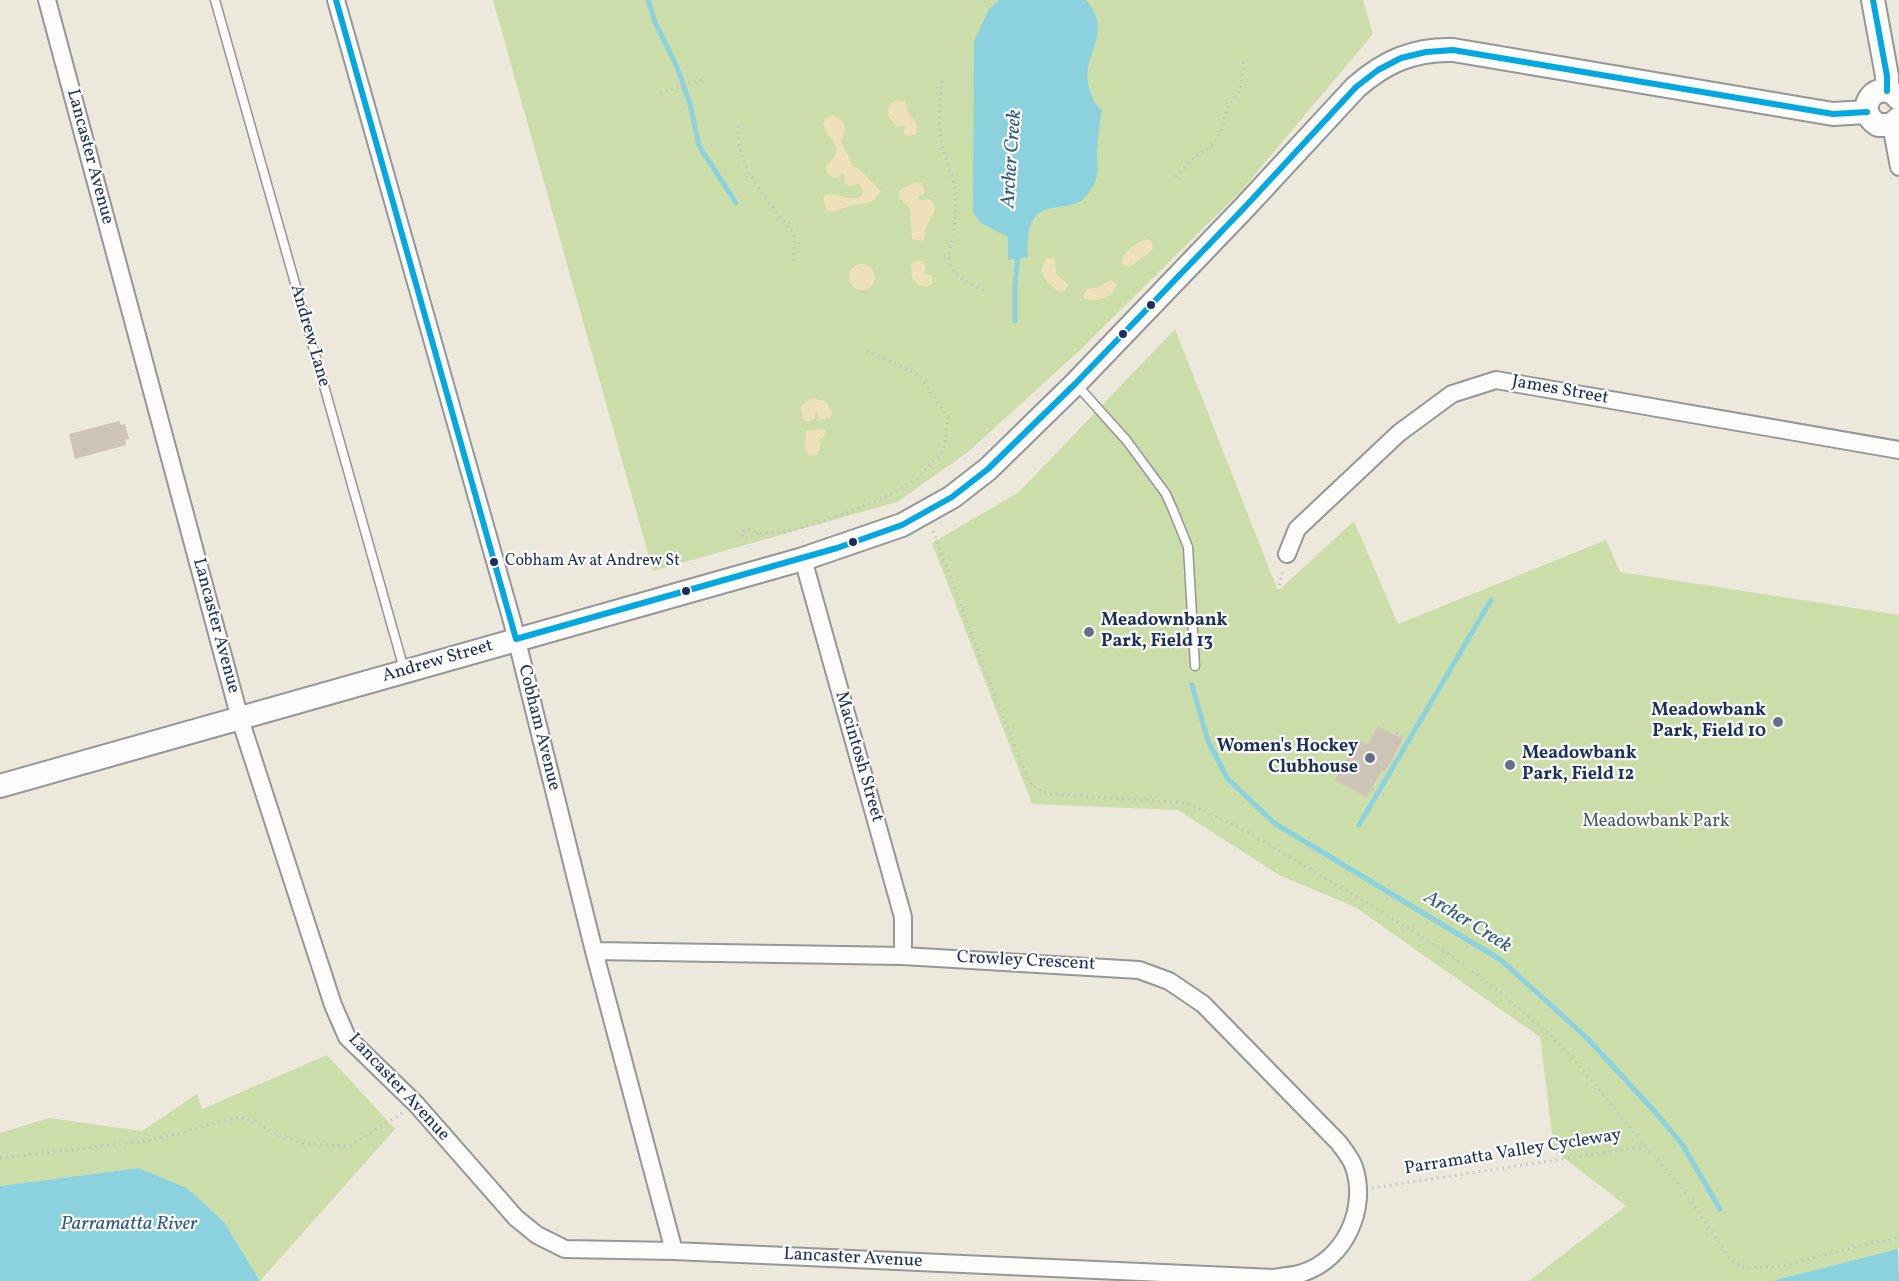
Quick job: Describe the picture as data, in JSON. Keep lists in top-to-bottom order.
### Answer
{
  "streets": {
    "main road": ["Andrew Street"],
    "street": [
      "Lancaster Avenue",
      "James Street",
      "Cobham Avenue",
      "Macintosh Street",
      "Crowley Crescent"
    ],
    "lane": ["Andrew Lane"],
    "path": ["Parramatta Valley Cycleway"]
  },
  "crossings": [
    ["Lancaster Avenue", "Andrew Street"],
    ["Lancaster Avenue", "Cobham Avenue"],
    ["Lancaster Avenue", "Crowley Crescent"],
    ["Lancaster Avenue", "Parramatta Valley Cycleway"],
    ["Andrew Lane", "Andrew Street"],
    ["Andrew Street", "Cobham Avenue"],
    ["Andrew Street", "Macintosh Street"],
    ["Cobham Avenue", "Crowley Crescent"],
    ["Macintosh Street", "Crowley Crescent"],
    ["Crowley Crescent", "Parramatta Valley Cycleway"]
  ],
  "water": ["Archer Creek", "Parramatta River"],
  "parks": ["Meadowbank Park"],
  "places": [
    "Cobham Av at Andrew St",
    "Meadownbank Park, Field 13",
    "Meadowbank Park, Field 10",
    "Women's Hockey Clubhouse",
    "Meadowbank Park, Field 12"
  ]
}
